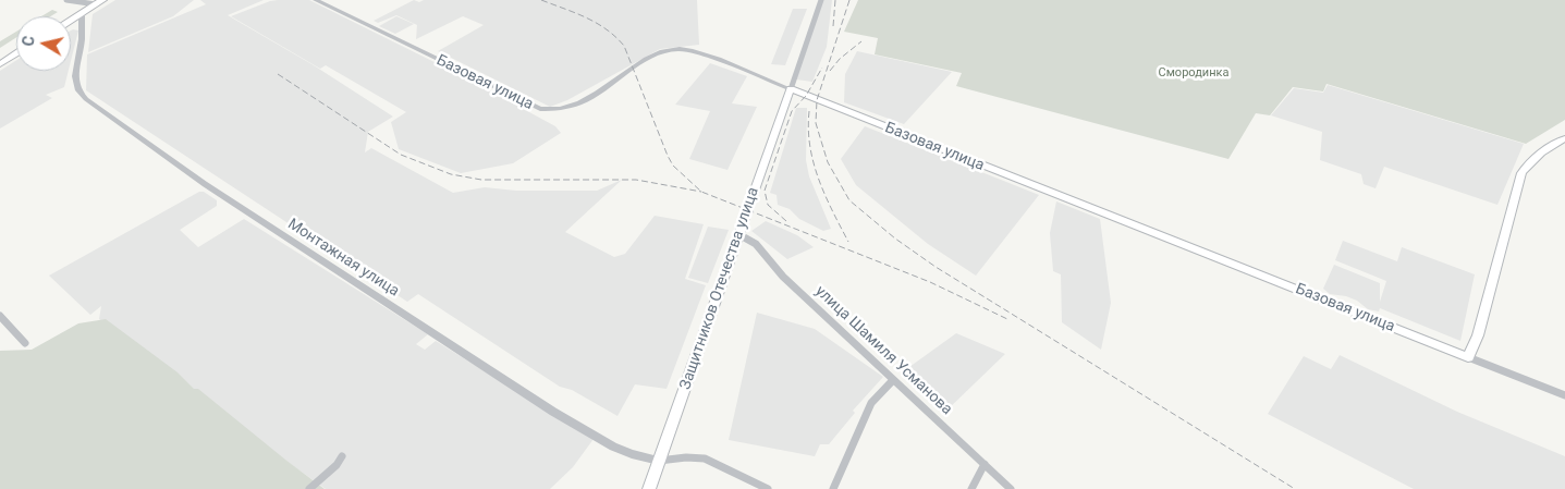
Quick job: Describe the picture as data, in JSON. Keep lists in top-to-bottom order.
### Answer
{
  "streets": {
    "main road": ["Базовая улица", "Защитников Отечества улица"],
    "street": ["Монтажная улица", "улица Шамиля Усманова"]
  },
  "crossings": [
    ["Базовая улица", "Защитников Отечества улица"],
    ["Монтажная улица", "Защитников Отечества улица"],
    ["Защитников Отечества улица", "улица Шамиля Усманова"]
  ],
  "parks": ["Смородинка"],
  "north": "left"
}
